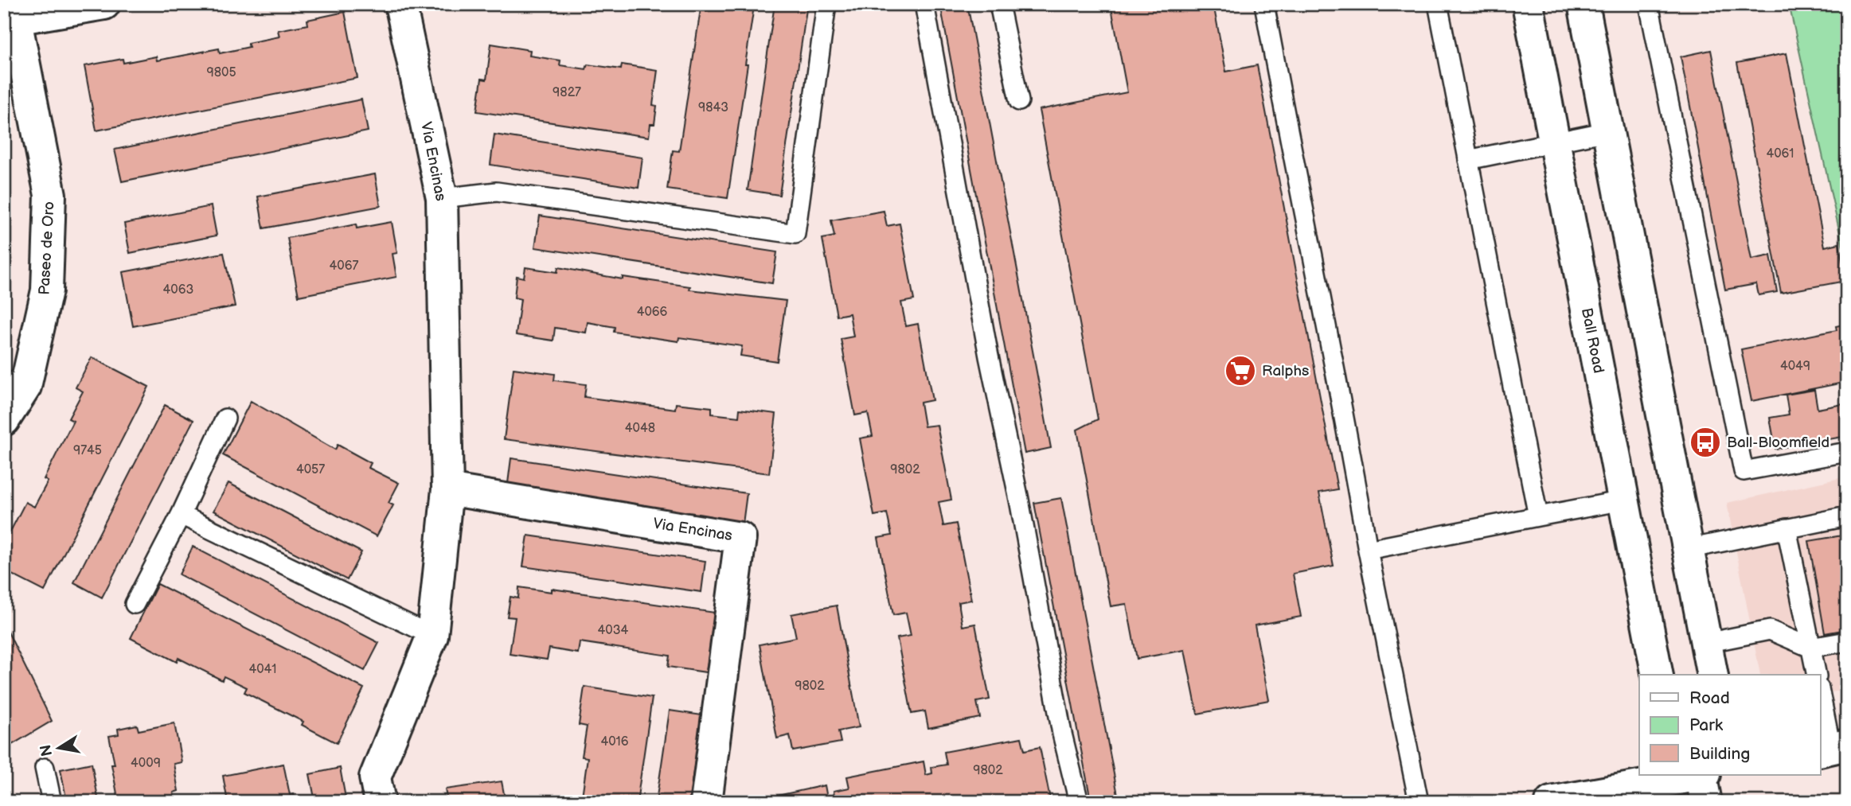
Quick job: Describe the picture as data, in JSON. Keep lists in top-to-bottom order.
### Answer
{
  "streets": {
    "street": ["Via Encinas", "Paseo de Oro", "Ball Road"]
  },
  "places": {
    "supermarket": ["Ralphs"],
    "bus stop": ["Ball-Bloomfield"]
  },
  "house_numbers": [
    "9805",
    "9827",
    "9843",
    "4061",
    "4067",
    "4063",
    "4066",
    "4049",
    "4048",
    "9745",
    "4057",
    "9802",
    "4034",
    "4041",
    "9802",
    "4016",
    "4009",
    "9802"
  ],
  "legend": ["Road", "Park", "Building"],
  "north": "left"
}
